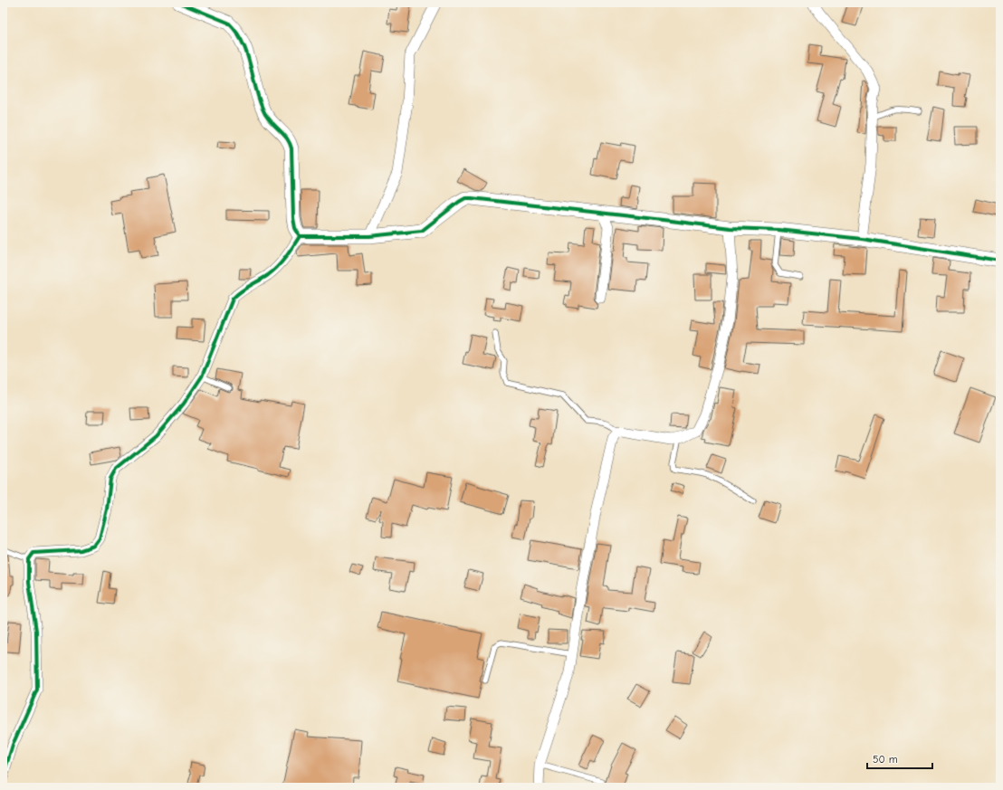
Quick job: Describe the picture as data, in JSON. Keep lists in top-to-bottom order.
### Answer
{
  "scale_bar": "50 m"
}
